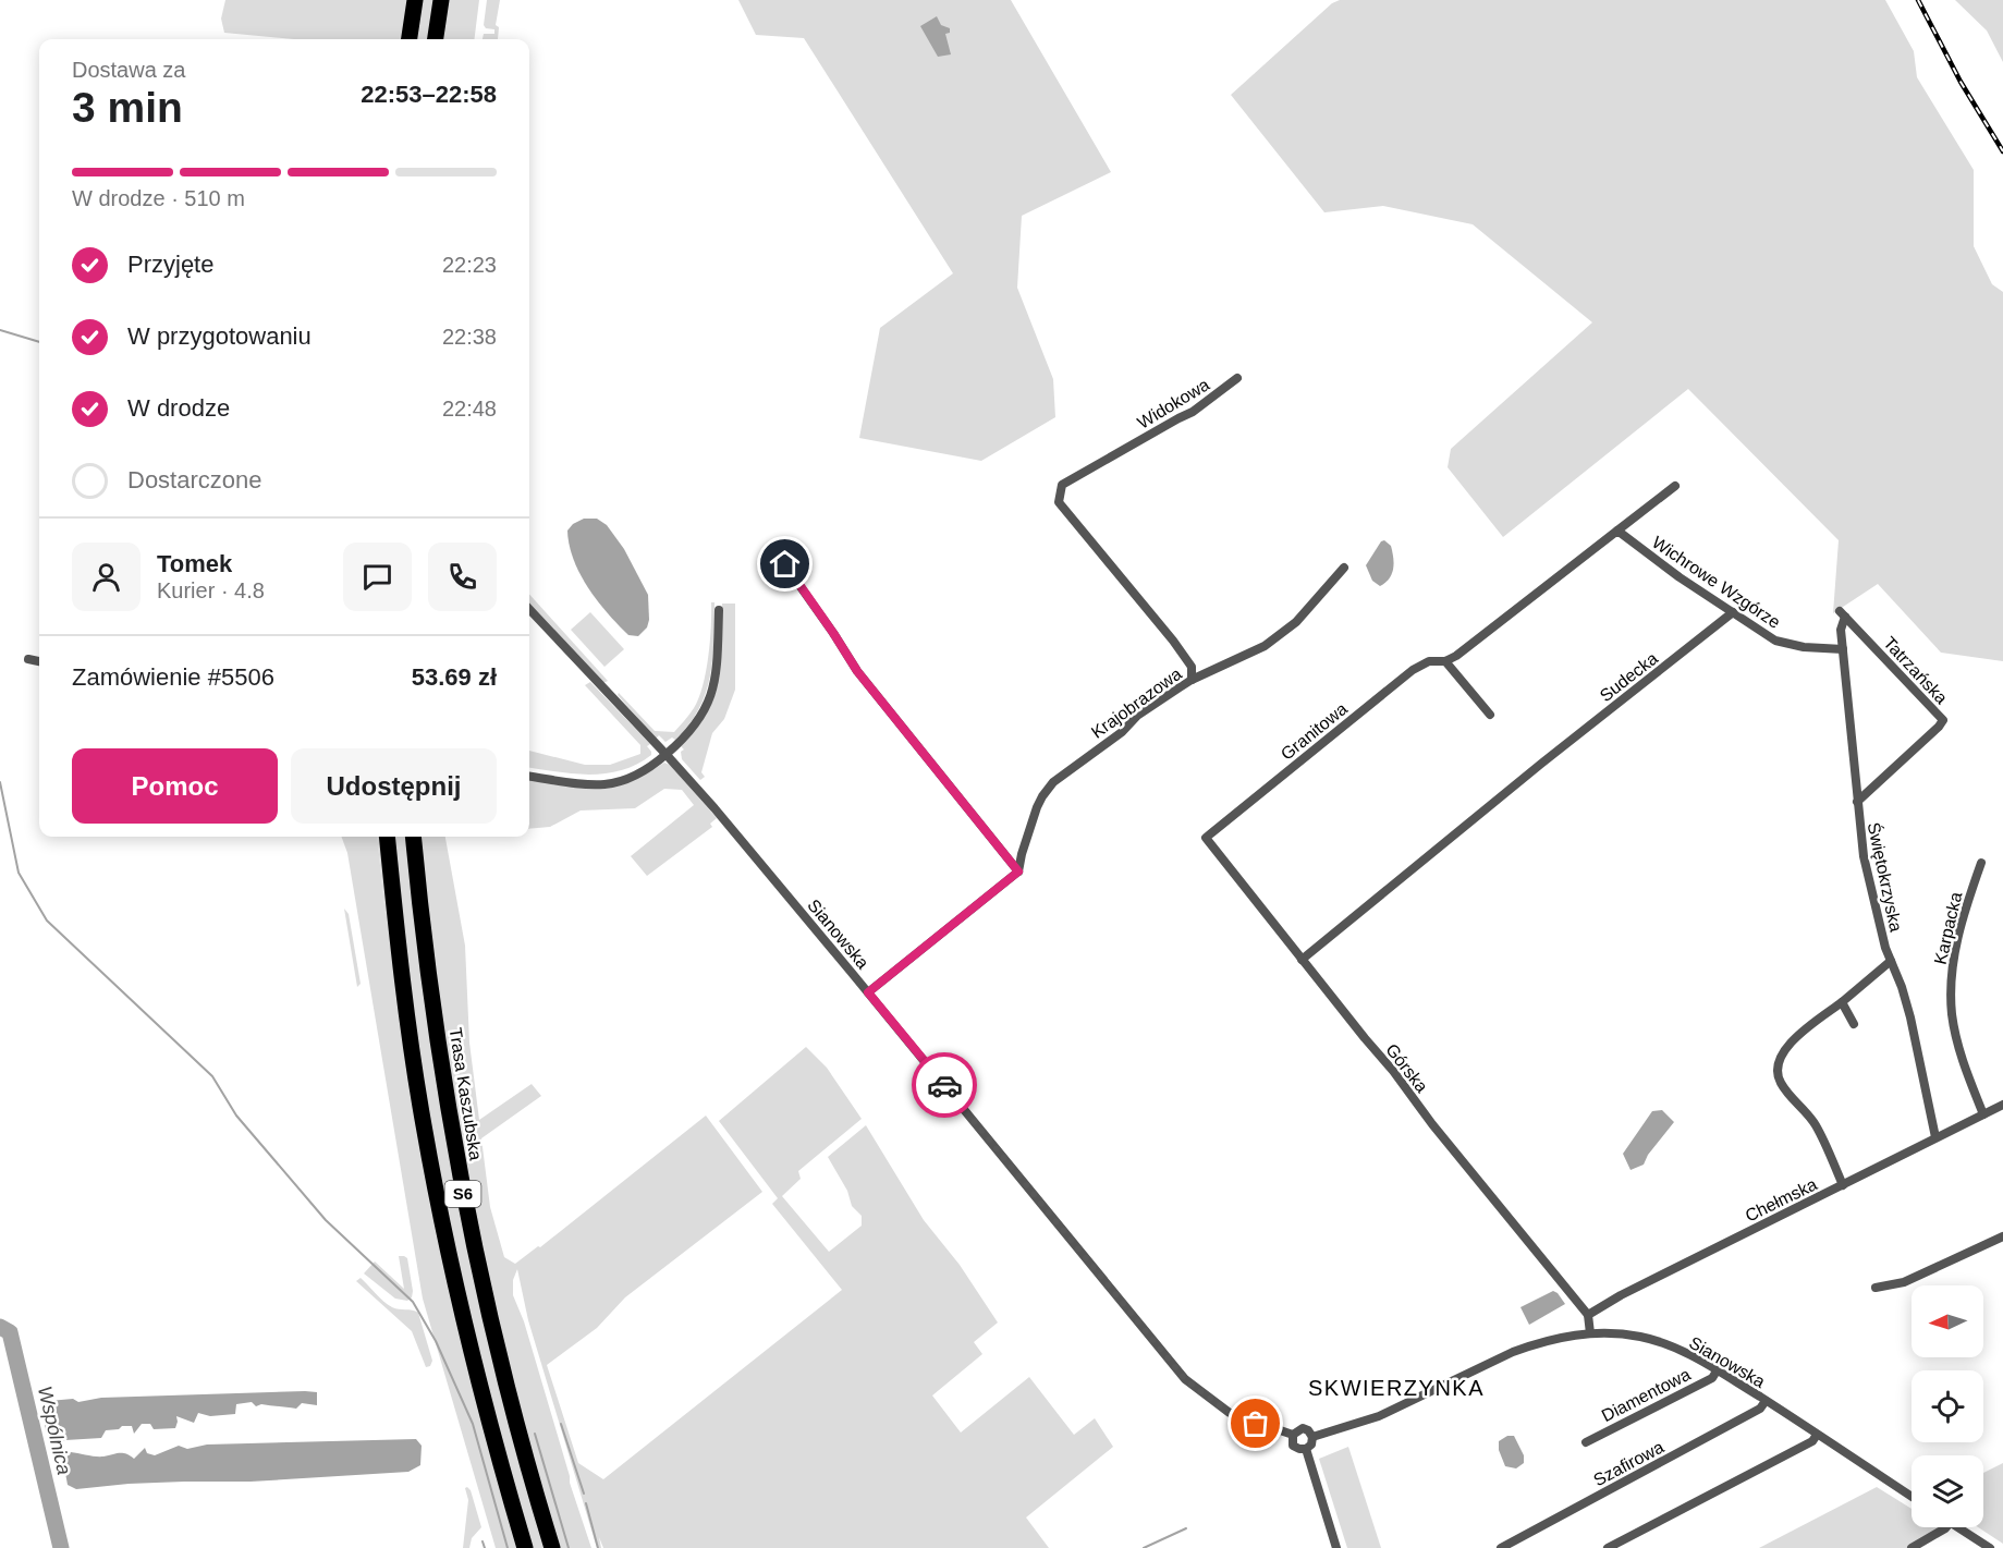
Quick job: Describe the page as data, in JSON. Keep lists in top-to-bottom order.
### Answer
{
  "streets": {
    "highway": ["Trasa Kaszubska", "S6"],
    "street": [
      "Widokowa",
      "Wichrowe Wzgórze",
      "Tatrzańska",
      "Sudecka",
      "Krajobrazowa",
      "Granitowa",
      "Świętokrzyska",
      "Karpacka",
      "Sianowska",
      "Górska",
      "Chełmska",
      "Diamentowa",
      "Szafirowa"
    ]
  },
  "crossings": [
    ["Widokowa", "Krajobrazowa"],
    ["Wichrowe Wzgórze", "Sudecka"],
    ["Wichrowe Wzgórze", "Granitowa"],
    ["Wichrowe Wzgórze", "Świętokrzyska"],
    ["Tatrzańska", "Świętokrzyska"],
    ["Sudecka", "Górska"],
    ["Granitowa", "Górska"],
    ["Świętokrzyska", "Chełmska"],
    ["Karpacka", "Chełmska"],
    ["Sianowska", "Diamentowa"],
    ["Sianowska", "Szafirowa"],
    ["Górska", "Chełmska"]
  ],
  "districts": ["SKWIERZYNKA"],
  "water": ["Wspólnica"],
  "north": "left",
  "page": {
    "heading": ["3 min", "Dostawa za", "22:53–22:58"],
    "panel": [
      "Tomek",
      "Kurier · 4.8",
      "Zamówienie #5506",
      "53.69 zł"
    ],
    "bar": "W drodze · 510 m",
    "list": [
      ["Przyjęte", "22:23"],
      ["W przygotowaniu", "22:38"],
      ["W drodze", "22:48"],
      "Dostarczone"
    ],
    "buttons": ["Pomoc", "Udostępnij"]
  }
}
